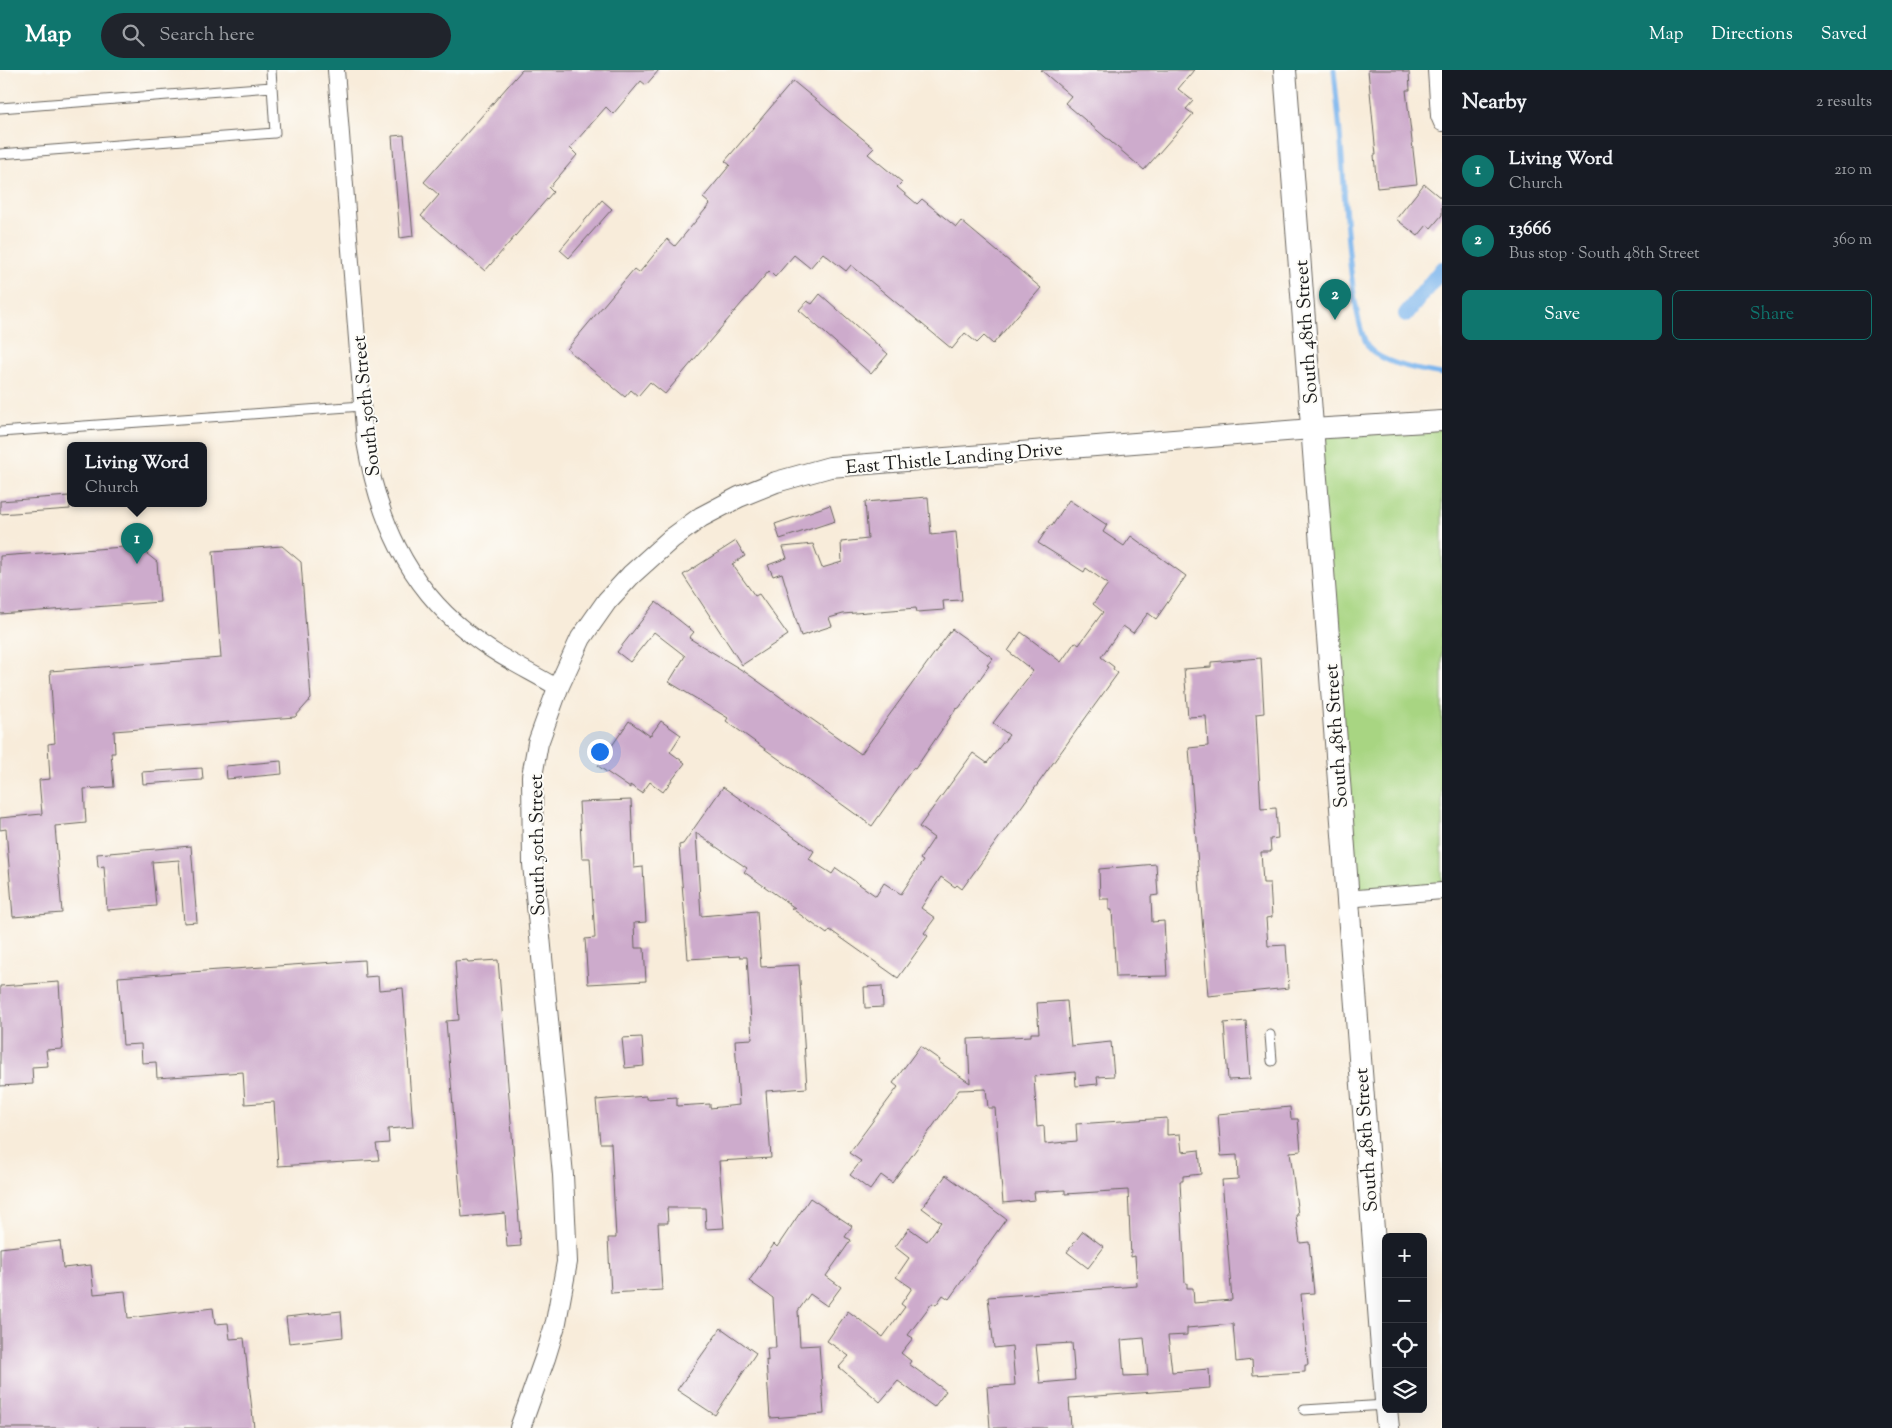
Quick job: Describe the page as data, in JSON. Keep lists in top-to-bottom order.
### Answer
{
  "streets": {
    "main road": ["South 48th Street"],
    "street": ["South 50th Street", "East Thistle Landing Drive"]
  },
  "crossings": [
    ["South 48th Street", "East Thistle Landing Drive"],
    ["South 50th Street", "East Thistle Landing Drive"]
  ],
  "page": {
    "header": "Map",
    "search": "Search here",
    "nav": ["Map", "Directions", "Saved"],
    "heading": ["Nearby", "2 results"],
    "list": [
      {
        "mark": "1",
        "name": "Living Word",
        "note": "Church",
        "value": "210 m"
      },
      {
        "mark": "2",
        "name": "13666",
        "note": "Bus stop · South 48th Street",
        "value": "360 m"
      }
    ],
    "buttons": ["Save", "Share"],
    "pins": ["2", "1"],
    "popup": ["Living Word", "Church"],
    "map_buttons": ["+", "−"]
  }
}
